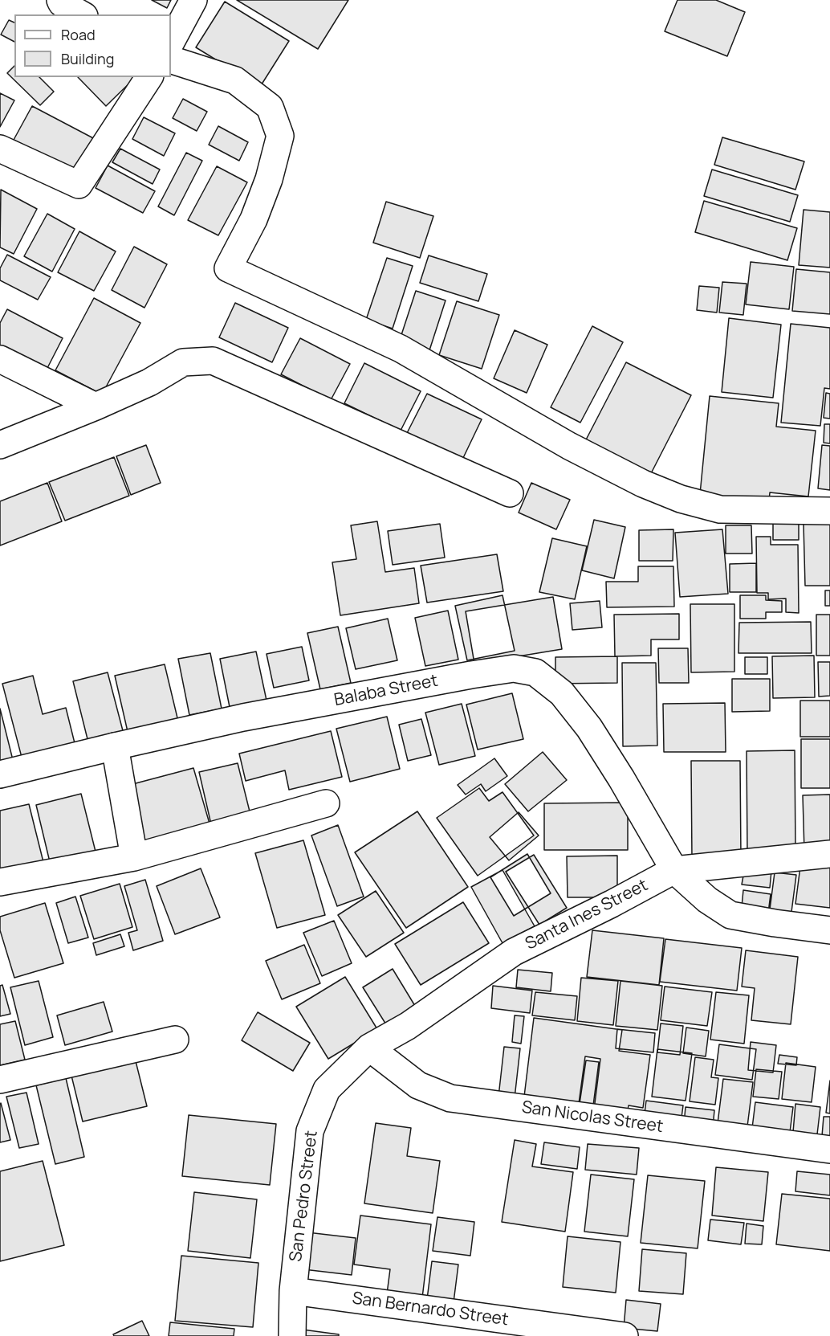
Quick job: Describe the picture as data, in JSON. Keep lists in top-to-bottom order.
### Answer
{
  "streets": {
    "street": [
      "Balaba Street",
      "Santa Ines Street",
      "San Nicolas Street",
      "San Pedro Street",
      "San Bernardo Street"
    ]
  },
  "crossings": [
    ["Balaba Street", "Santa Ines Street"],
    ["Santa Ines Street", "San Nicolas Street"],
    ["Santa Ines Street", "San Pedro Street"],
    ["San Nicolas Street", "San Pedro Street"],
    ["San Pedro Street", "San Bernardo Street"]
  ],
  "legend": ["Road", "Building"]
}
